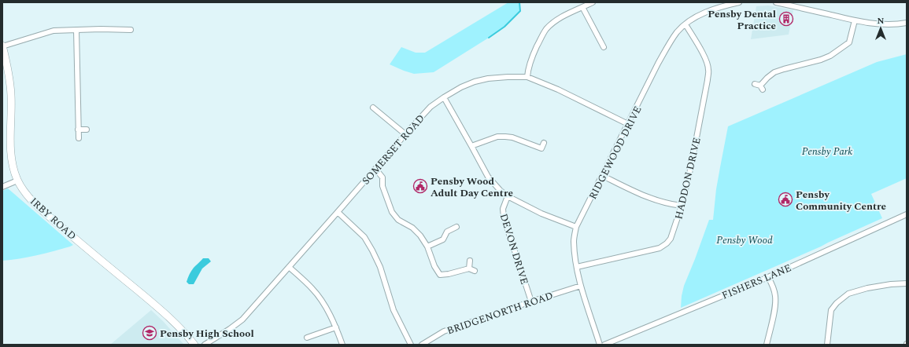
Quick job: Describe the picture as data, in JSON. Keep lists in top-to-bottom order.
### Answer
{
  "streets": {
    "street": [
      "SOMERSET ROAD",
      "RIDGEWOOD DRIVE",
      "HADDON DRIVE",
      "IRBY ROAD",
      "DEVON DRIVE",
      "FISHERS LANE",
      "BRIDGENORTH ROAD"
    ]
  },
  "crossings": [
    ["SOMERSET ROAD", "RIDGEWOOD DRIVE"],
    ["RIDGEWOOD DRIVE", "HADDON DRIVE"],
    ["RIDGEWOOD DRIVE", "BRIDGENORTH ROAD"],
    ["DEVON DRIVE", "BRIDGENORTH ROAD"]
  ],
  "parks": ["Pensby Park", "Pensby Wood"],
  "places": {
    "building": ["Pensby Dental Practice"],
    "public building": ["Pensby Wood Adult Day Centre", "Pensby Community Centre"],
    "school or university": ["Pensby High School"]
  },
  "north": "top"
}
